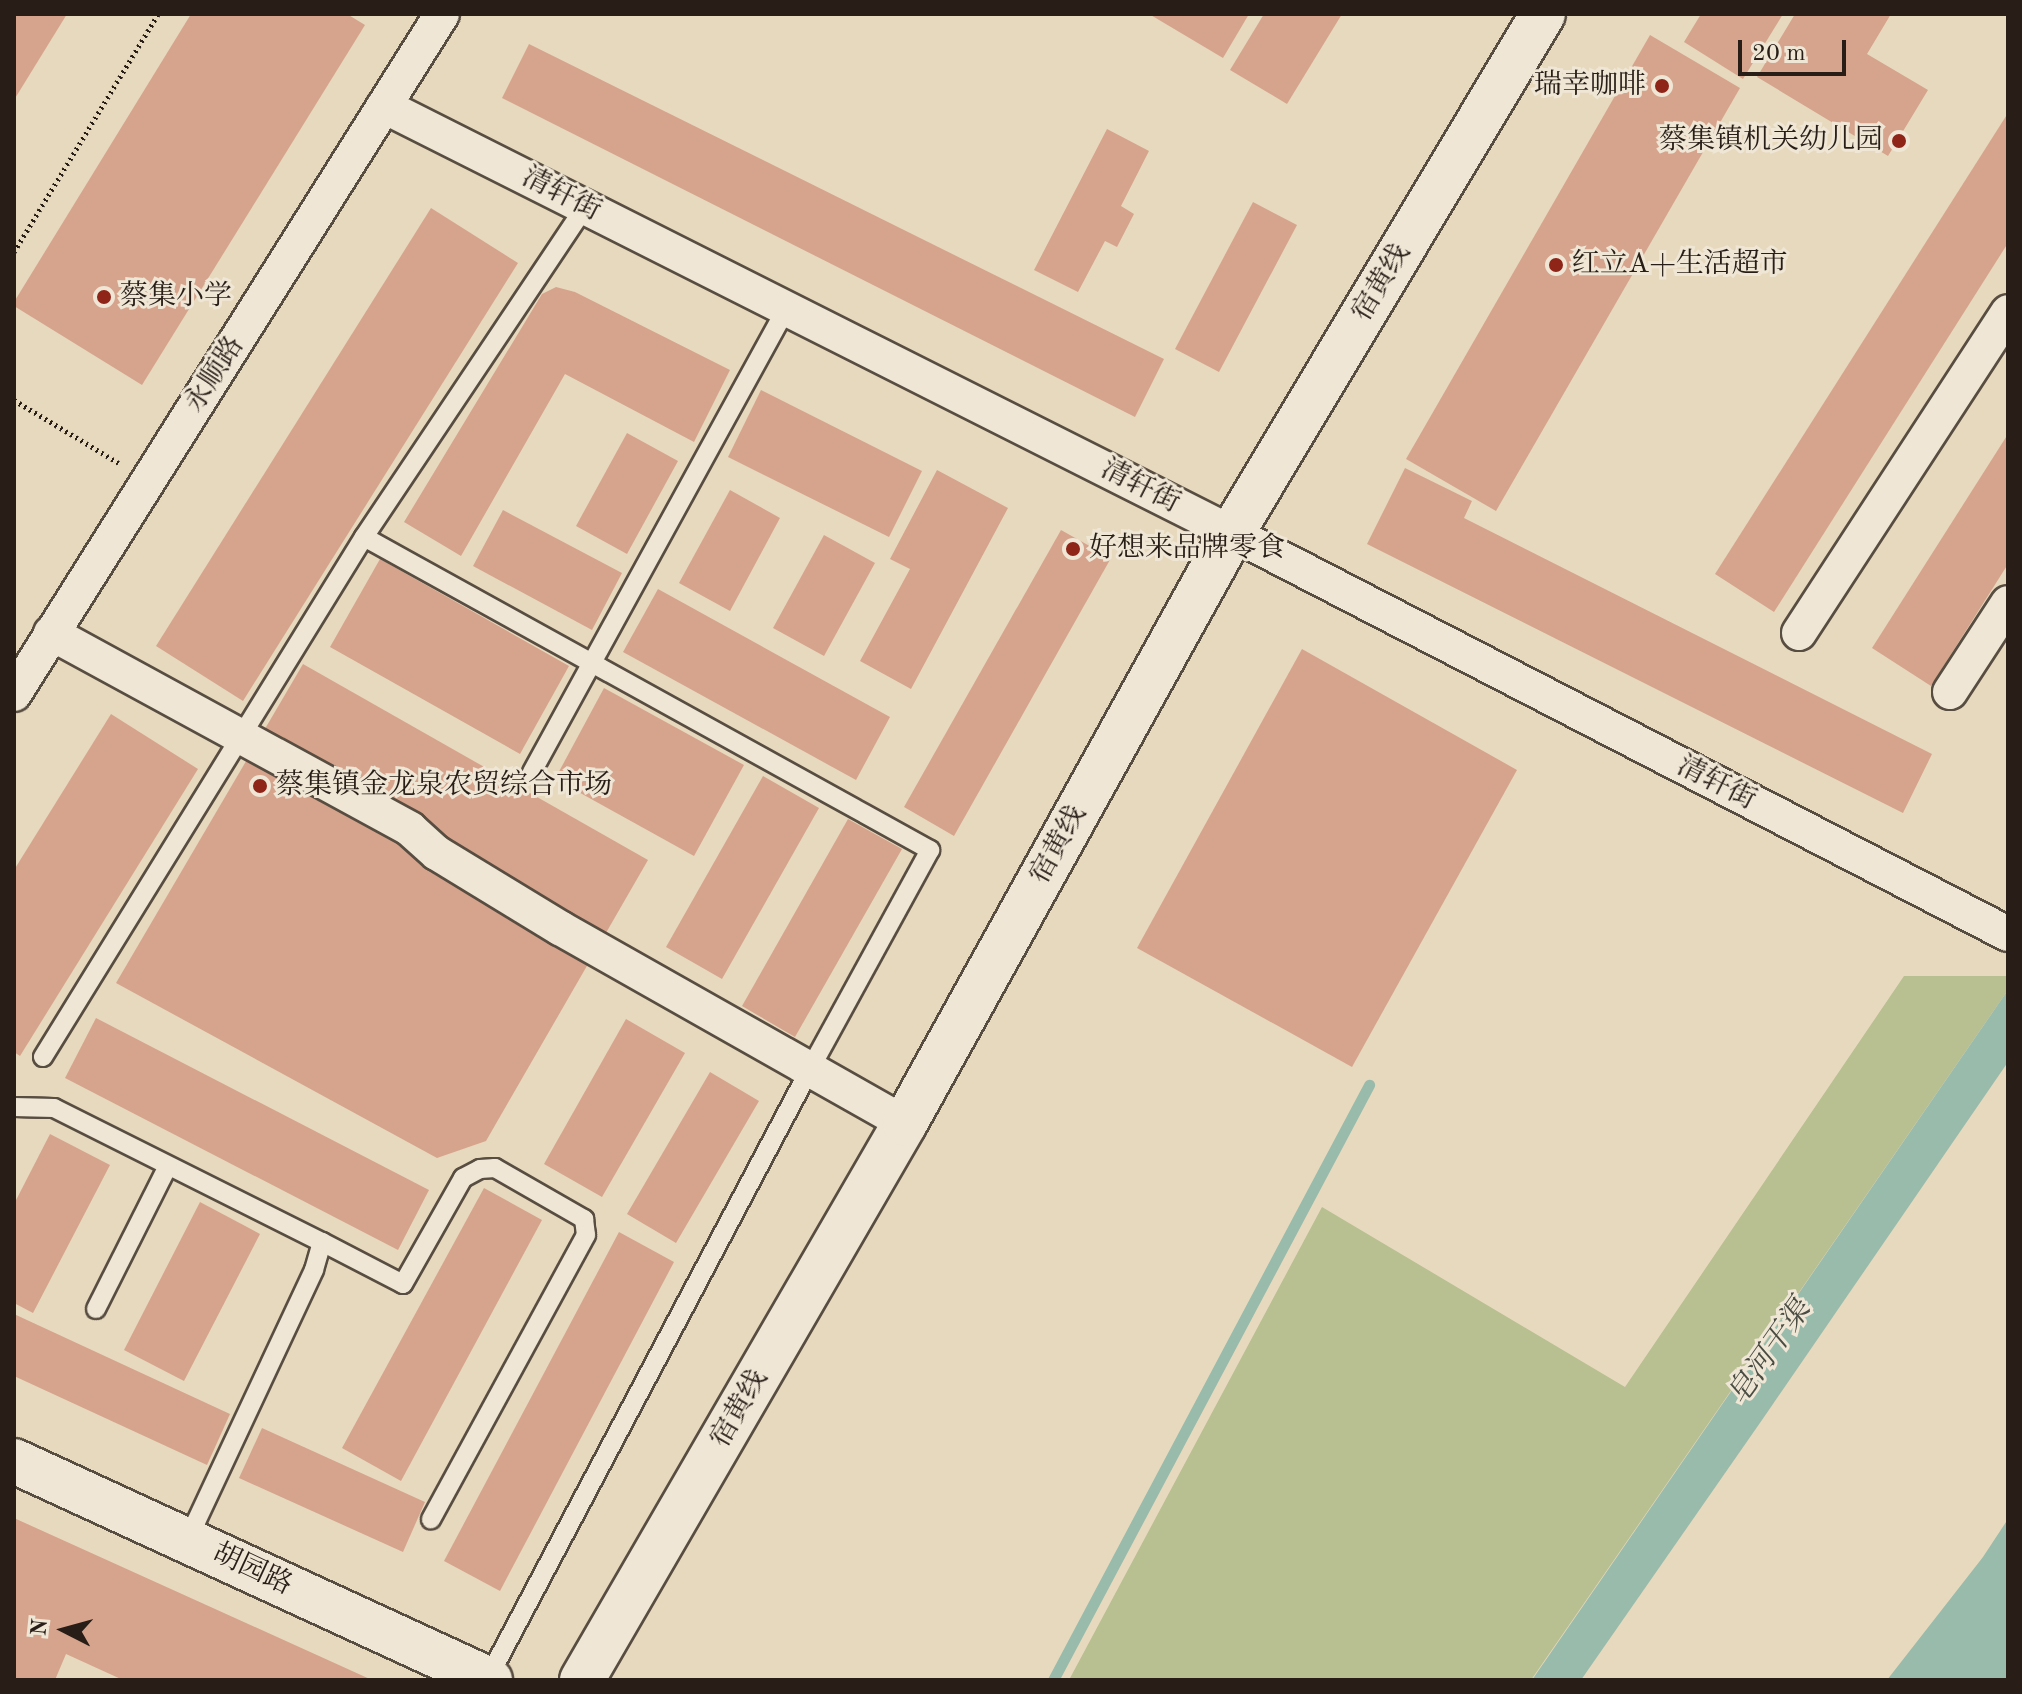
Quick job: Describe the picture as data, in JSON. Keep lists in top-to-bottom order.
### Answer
{
  "streets": {
    "main road": ["宿黄线", "胡园路"],
    "street": ["清轩街", "永顺路"]
  },
  "crossings": [
    ["清轩街", "宿黄线"],
    ["清轩街", "永顺路"]
  ],
  "water": ["皂河干渠"],
  "places": [
    "瑞幸咖啡",
    "蔡集镇机关幼儿园",
    "红立A+生活超市",
    "蔡集小学",
    "好想来品牌零食",
    "蔡集镇金龙泉农贸综合市场"
  ],
  "scale_bar": "20 m",
  "north": "left"
}
